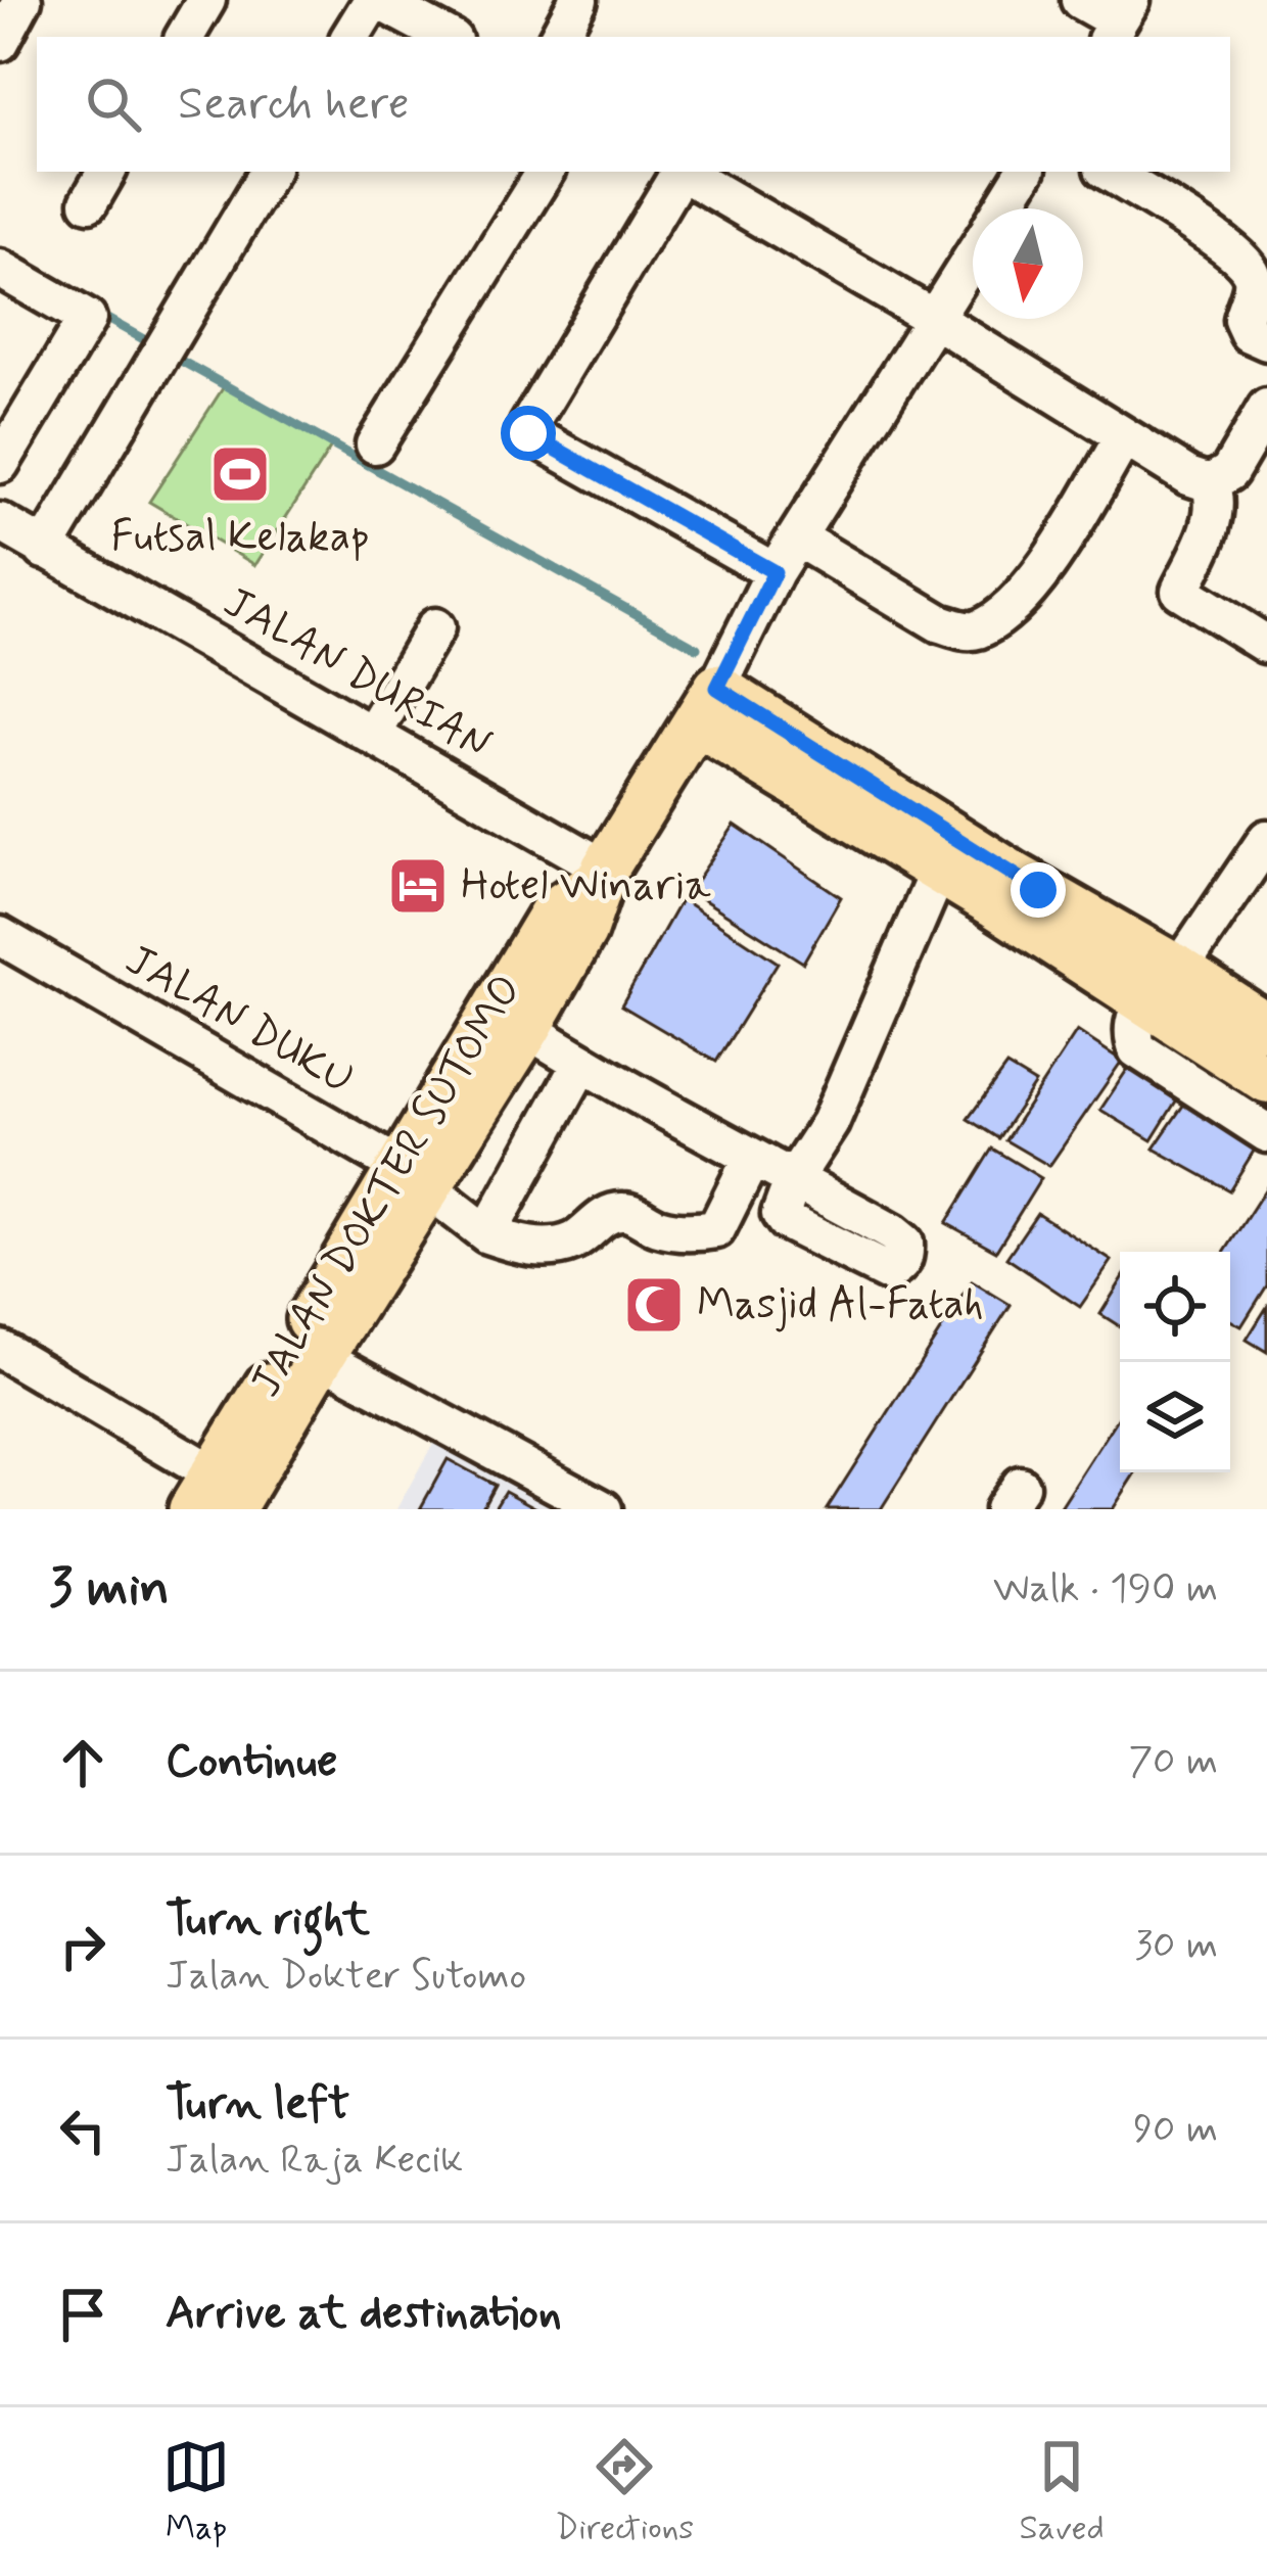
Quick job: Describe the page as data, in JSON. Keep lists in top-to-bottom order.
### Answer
{
  "streets": {
    "main road": ["JALAN DOKTER SUTOMO"],
    "street": ["JALAN DURIAN", "JALAN DUKU"]
  },
  "crossings": [
    ["JALAN DURIAN", "JALAN DOKTER SUTOMO"],
    ["JALAN DUKU", "JALAN DOKTER SUTOMO"]
  ],
  "places": {
    "sports": ["Futsal Kelakap"],
    "hotel": ["Hotel Winaria"],
    "mosque": ["Masjid Al-Fatah"]
  },
  "north": "bottom",
  "page": {
    "search": "Search here",
    "heading": ["3 min", "Walk · 190 m"],
    "list": [
      ["Continue", "70 m"],
      ["Turn right", "Jalan Dokter Sutomo", "30 m"],
      ["Turn left", "Jalan Raja Kecik", "90 m"],
      "Arrive at destination"
    ],
    "nav": ["Map", "Directions", "Saved"]
  }
}
